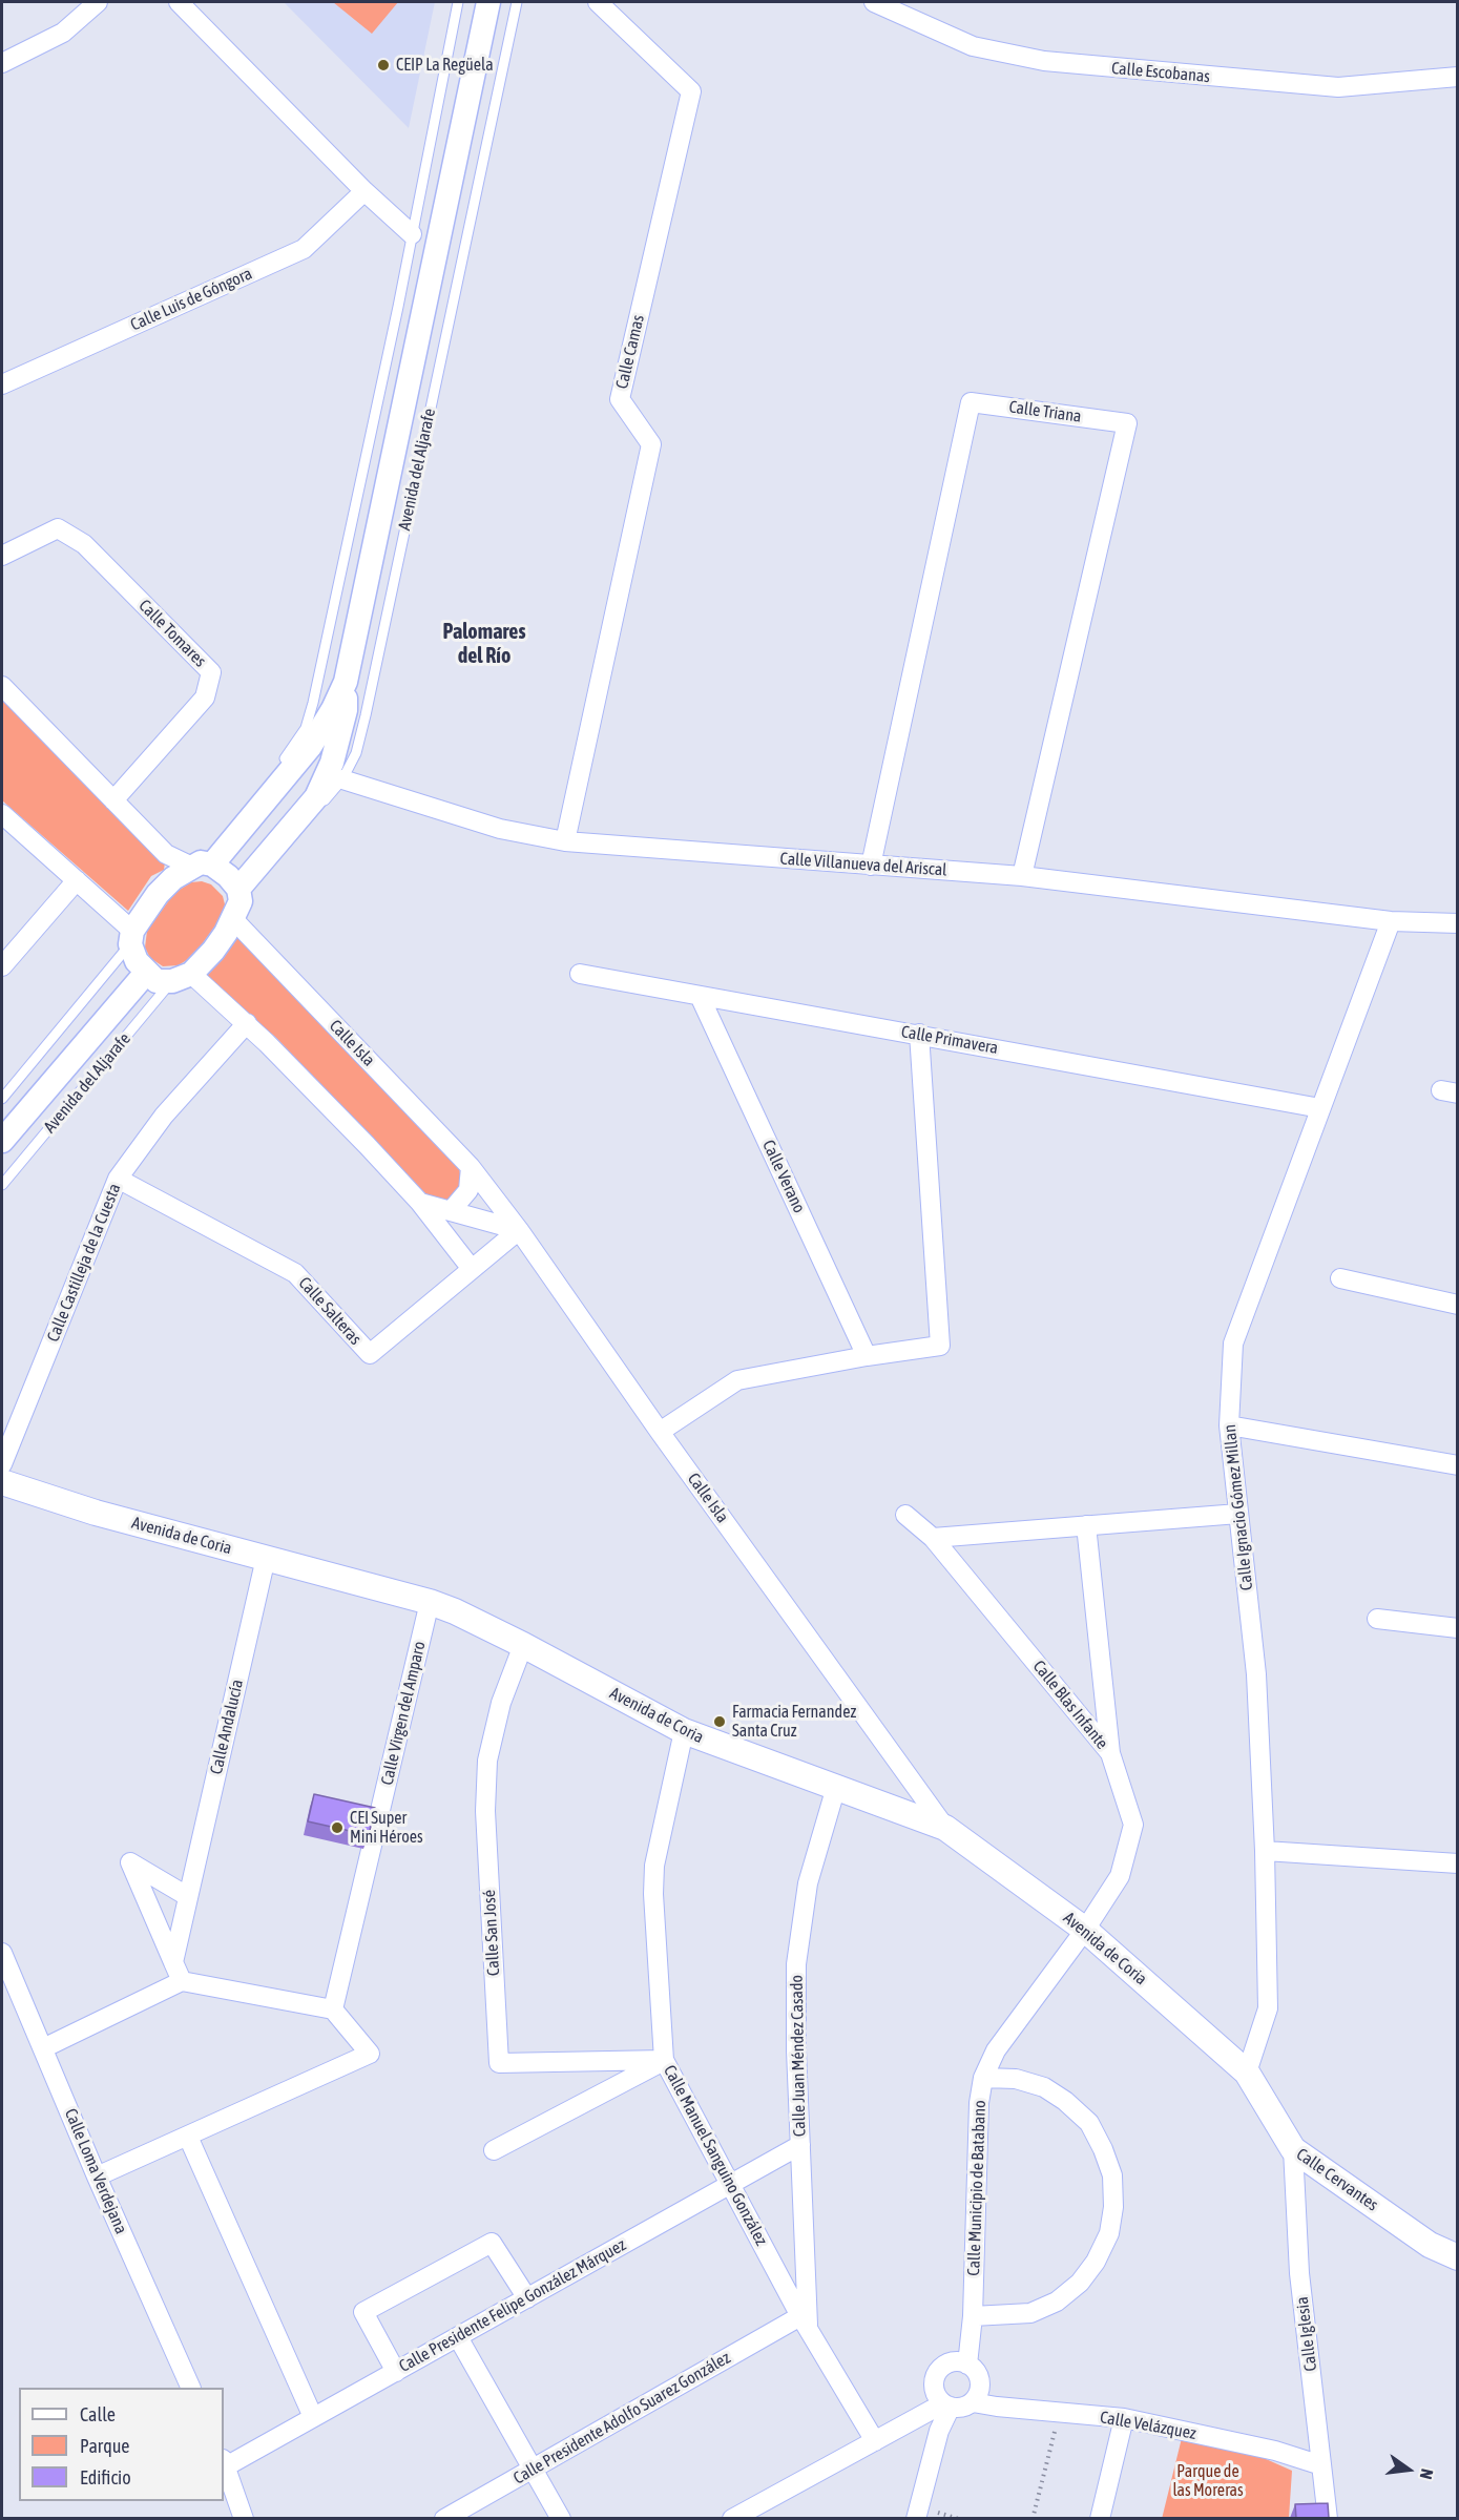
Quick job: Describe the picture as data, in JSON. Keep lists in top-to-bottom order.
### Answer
{
  "streets": {
    "main road": ["Avenida de Coria", "Calle Cervantes"],
    "street": [
      "Calle Escobanas",
      "Calle Luis de Góngora",
      "Calle Camas",
      "Calle Triana",
      "Avenida del Aljarafe",
      "Calle Tomares",
      "Calle Villanueva del Ariscal",
      "Calle Primavera",
      "Calle Isla",
      "Calle Verano",
      "Calle Castilleja de la Cuesta",
      "Calle Salteras",
      "Calle Ignacio Gómez Millan",
      "Calle Blas Infante",
      "Calle Virgen del Amparo",
      "Calle Andalucía",
      "Calle San José",
      "Calle Juan Méndez Casado",
      "Calle Manuel Sanguino González",
      "Calle Loma Verdejana",
      "Calle Municipio de Batabano",
      "Calle Presidente Felipe González Márquez",
      "Calle Iglesia",
      "Calle Presidente Adolfo Suarez González",
      "Calle Velázquez"
    ]
  },
  "crossings": [
    ["Calle Camas", "Calle Villanueva del Ariscal"],
    ["Calle Triana", "Calle Villanueva del Ariscal"],
    ["Avenida del Aljarafe", "Calle Villanueva del Ariscal"],
    ["Avenida del Aljarafe", "Calle Isla"],
    ["Calle Villanueva del Ariscal", "Calle Ignacio Gómez Millan"],
    ["Calle Primavera", "Calle Verano"],
    ["Calle Primavera", "Calle Ignacio Gómez Millan"],
    ["Calle Isla", "Calle Salteras"],
    ["Calle Isla", "Avenida de Coria"],
    ["Calle Castilleja de la Cuesta", "Calle Salteras"],
    ["Calle Ignacio Gómez Millan", "Avenida de Coria"],
    ["Calle Ignacio Gómez Millan", "Calle Cervantes"],
    ["Avenida de Coria", "Calle Blas Infante"],
    ["Avenida de Coria", "Calle Virgen del Amparo"],
    ["Avenida de Coria", "Calle Andalucía"],
    ["Avenida de Coria", "Calle San José"],
    ["Avenida de Coria", "Calle Juan Méndez Casado"],
    ["Avenida de Coria", "Calle Manuel Sanguino González"],
    ["Avenida de Coria", "Calle Cervantes"],
    ["Avenida de Coria", "Calle Municipio de Batabano"],
    ["Calle Blas Infante", "Calle Municipio de Batabano"],
    ["Calle San José", "Calle Manuel Sanguino González"],
    ["Calle Juan Méndez Casado", "Calle Manuel Sanguino González"],
    ["Calle Juan Méndez Casado", "Calle Presidente Felipe González Márquez"],
    ["Calle Juan Méndez Casado", "Calle Presidente Adolfo Suarez González"],
    ["Calle Manuel Sanguino González", "Calle Presidente Felipe González Márquez"],
    ["Calle Manuel Sanguino González", "Calle Presidente Adolfo Suarez González"],
    ["Calle Cervantes", "Calle Iglesia"],
    ["Calle Municipio de Batabano", "Calle Velázquez"],
    ["Calle Iglesia", "Calle Velázquez"]
  ],
  "districts": ["Palomares del Río"],
  "parks": ["Parque de las Moreras"],
  "places": ["CEIP La Regüela", "Farmacia Fernandez Santa Cruz", "CEI Super Mini Héroes"],
  "legend": ["Calle", "Parque", "Edificio"],
  "north": "right"
}
